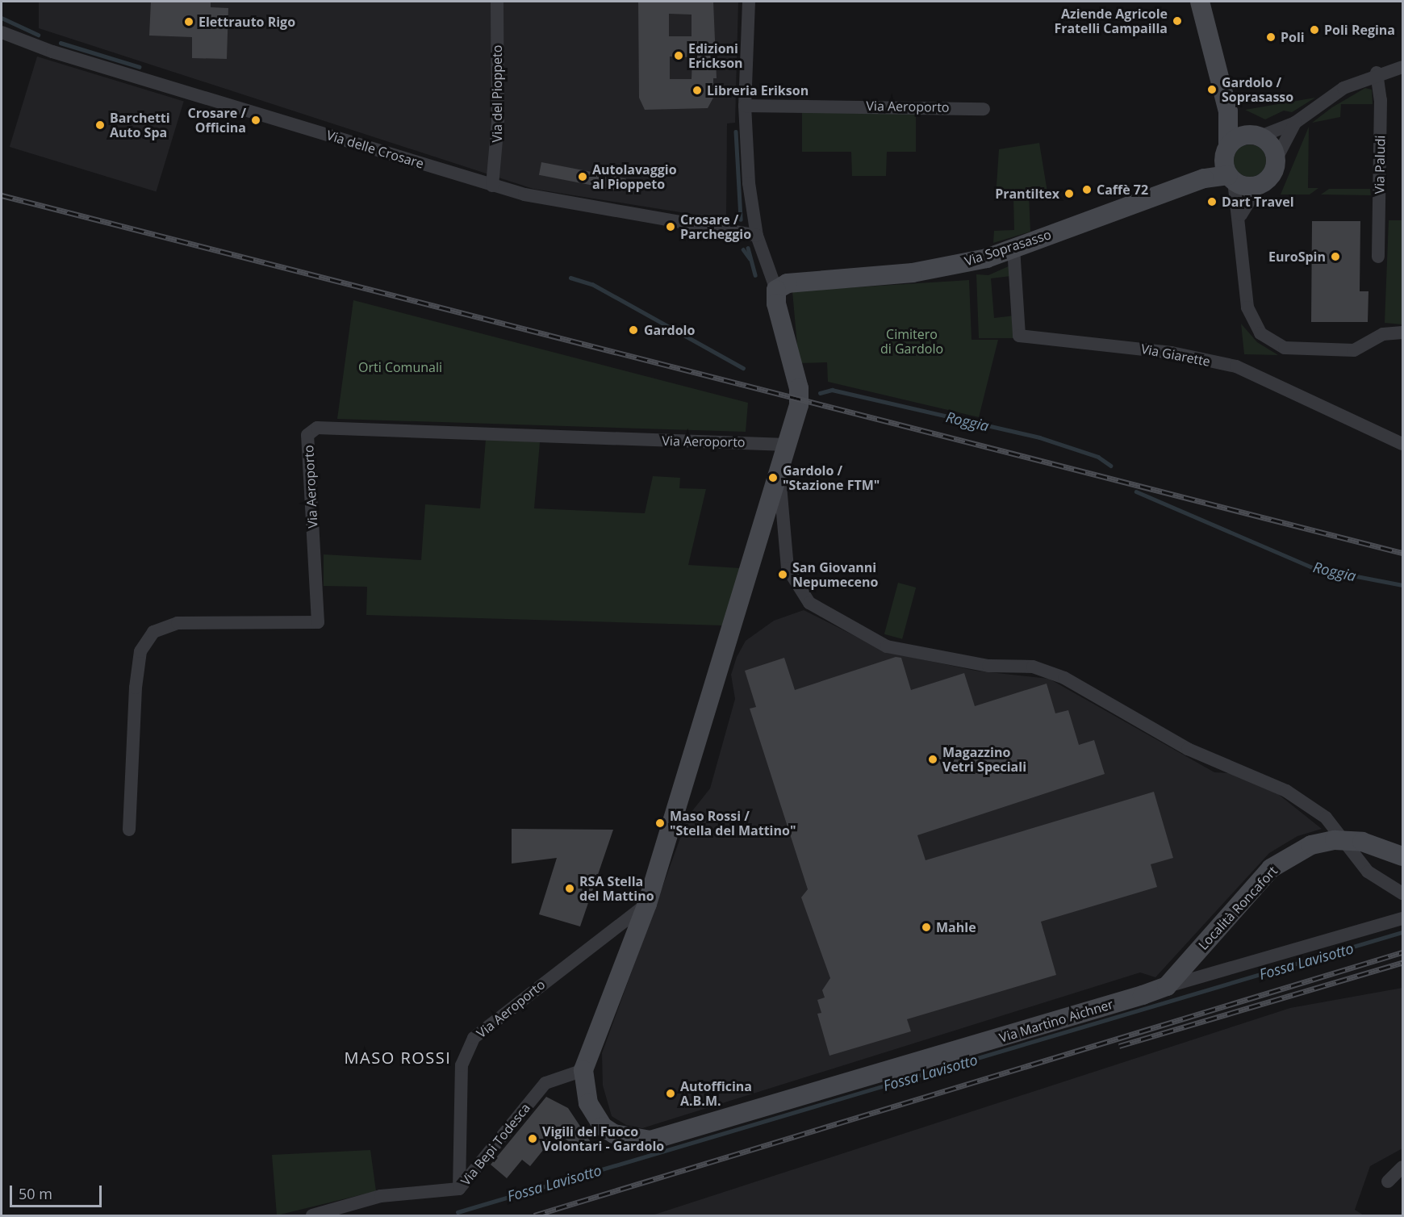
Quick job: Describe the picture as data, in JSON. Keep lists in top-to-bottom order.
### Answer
{
  "streets": {
    "street": [
      "Via del Pioppeto",
      "Via Aeroporto",
      "Via delle Crosare",
      "Via Paludi",
      "Via Soprasasso",
      "Via Giarette",
      "Località Roncafort",
      "Via Martino Aichner",
      "Via Bepi Todesca"
    ]
  },
  "crossings": [
    ["Via del Pioppeto", "Via delle Crosare"],
    ["Via Aeroporto", "Via Bepi Todesca"],
    ["Via Soprasasso", "Via Giarette"],
    ["Località Roncafort", "Via Martino Aichner"],
    ["Via Martino Aichner", "Via Bepi Todesca"]
  ],
  "districts": ["MASO ROSSI"],
  "water": ["Roggia", "Fossa Lavisotto"],
  "parks": ["Cimitero di Gardolo", "Orti Comunali"],
  "places": [
    "Aziende Agricole Fratelli Campailla",
    "Elettrauto Rigo",
    "Poli Regina",
    "Poli",
    "Edizioni Erickson",
    "Gardolo / Soprasasso",
    "Libreria Erikson",
    "Crosare / Officina",
    "Barchetti Auto Spa",
    "Autolavaggio al Pioppeto",
    "Caffè 72",
    "Prantiltex",
    "Dart Travel",
    "Crosare / Parcheggio",
    "EuroSpin",
    "Gardolo",
    "Gardolo / \"Stazione FTM\"",
    "San Giovanni Nepumeceno",
    "Magazzino Vetri Speciali",
    "Maso Rossi / \"Stella del Mattino\"",
    "RSA Stella del Mattino",
    "Mahle",
    "Autofficina A.B.M.",
    "Vigili del Fuoco Volontari - Gardolo"
  ],
  "scale_bar": "50 m"
}
